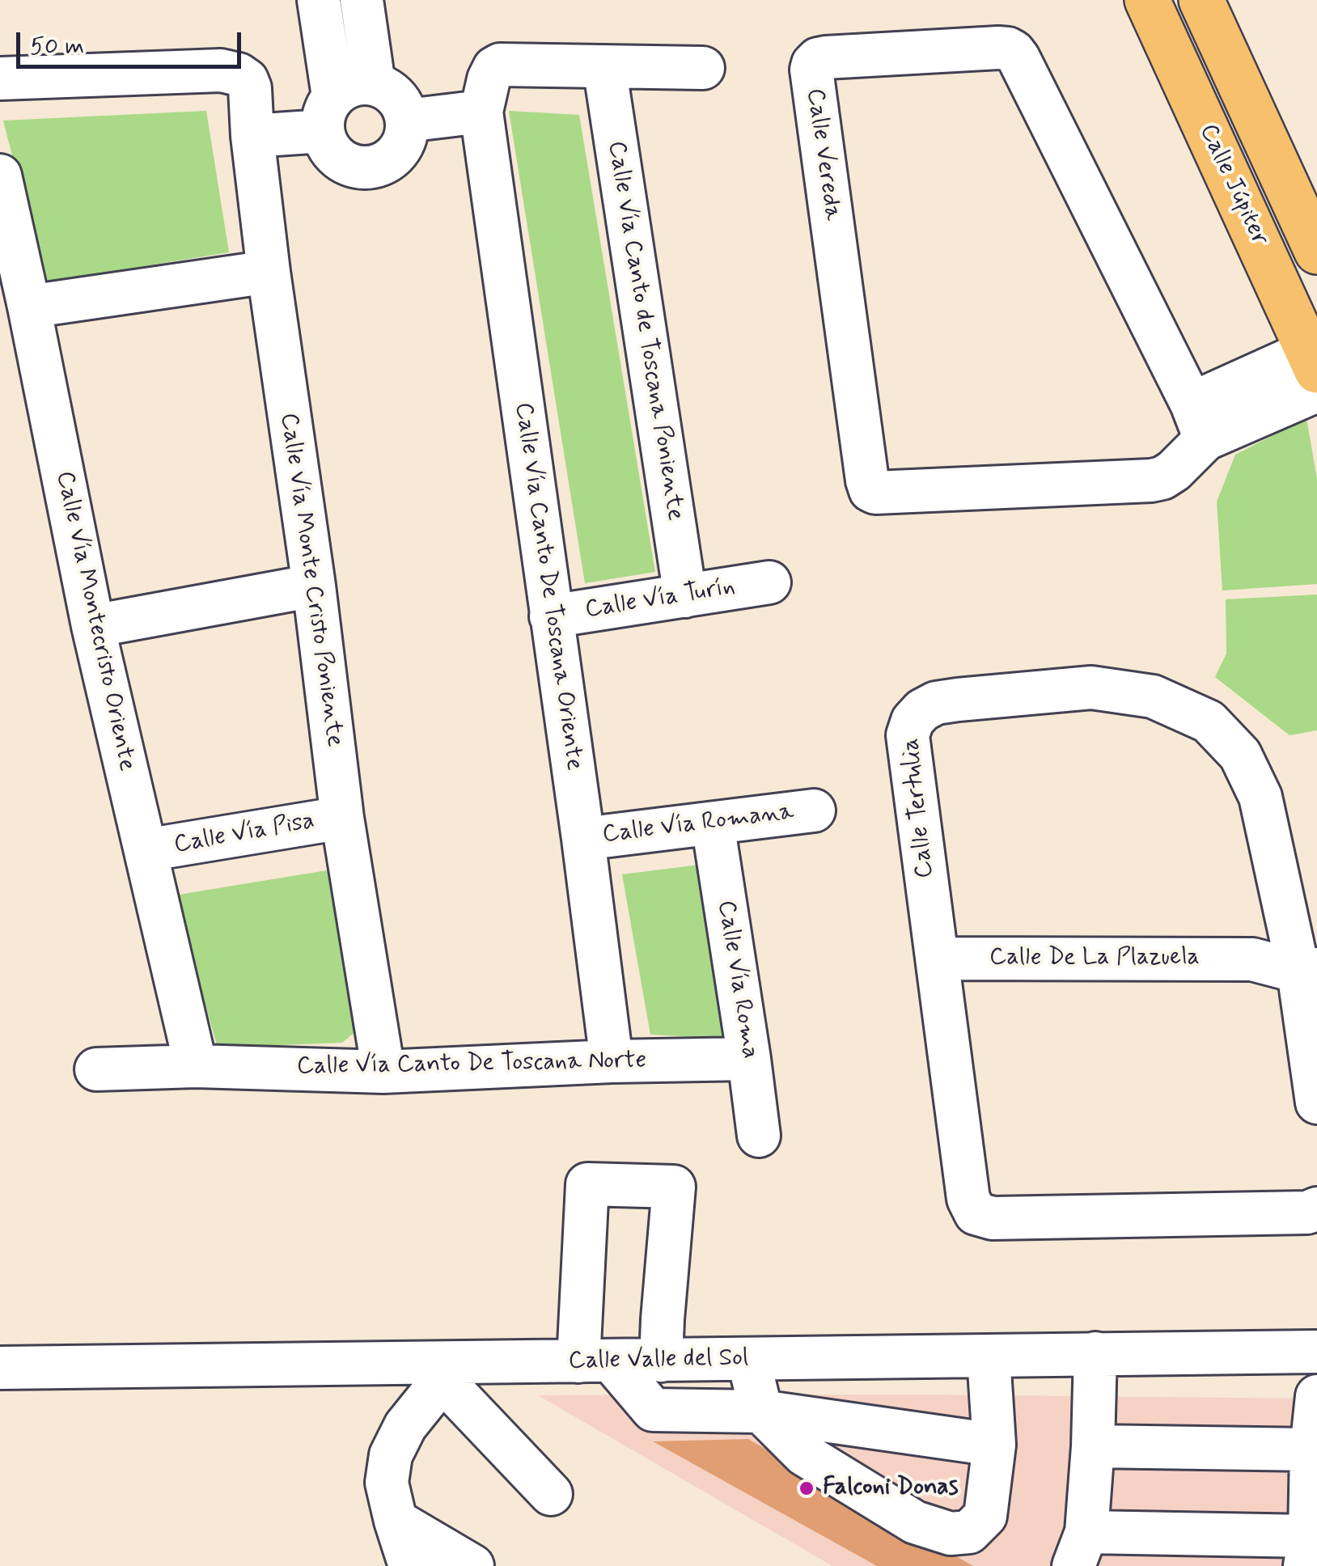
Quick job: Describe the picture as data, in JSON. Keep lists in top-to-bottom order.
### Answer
{
  "streets": {
    "main road": ["Calle Júpiter"],
    "street": [
      "Calle Vereda",
      "Calle Vía Canto de Toscana Poniente",
      "Calle Vía Monte Cristo Poniente",
      "Calle Vía Canto De Toscana Oriente",
      "Calle Vía Turín",
      "Calle Vía Montecristo Oriente",
      "Calle Tertulia",
      "Calle Vía Romana",
      "Calle Vía Pisa",
      "Calle De La Plazuela",
      "Calle Vía Roma",
      "Calle Vía Canto De Toscana Norte",
      "Calle Valle del Sol"
    ]
  },
  "crossings": [
    ["Calle Vereda", "Calle Júpiter"],
    ["Calle Vía Canto de Toscana Poniente", "Calle Vía Turín"],
    ["Calle Vía Monte Cristo Poniente", "Calle Vía Pisa"],
    ["Calle Vía Monte Cristo Poniente", "Calle Vía Canto De Toscana Norte"],
    ["Calle Vía Canto De Toscana Oriente", "Calle Vía Turín"],
    ["Calle Vía Canto De Toscana Oriente", "Calle Vía Romana"],
    ["Calle Vía Canto De Toscana Oriente", "Calle Vía Canto De Toscana Norte"],
    ["Calle Vía Montecristo Oriente", "Calle Vía Pisa"],
    ["Calle Vía Montecristo Oriente", "Calle Vía Canto De Toscana Norte"],
    ["Calle Tertulia", "Calle De La Plazuela"],
    ["Calle Vía Romana", "Calle Vía Roma"],
    ["Calle Vía Roma", "Calle Vía Canto De Toscana Norte"]
  ],
  "places": ["Falconi Donas"],
  "scale_bar": "50 m"
}
